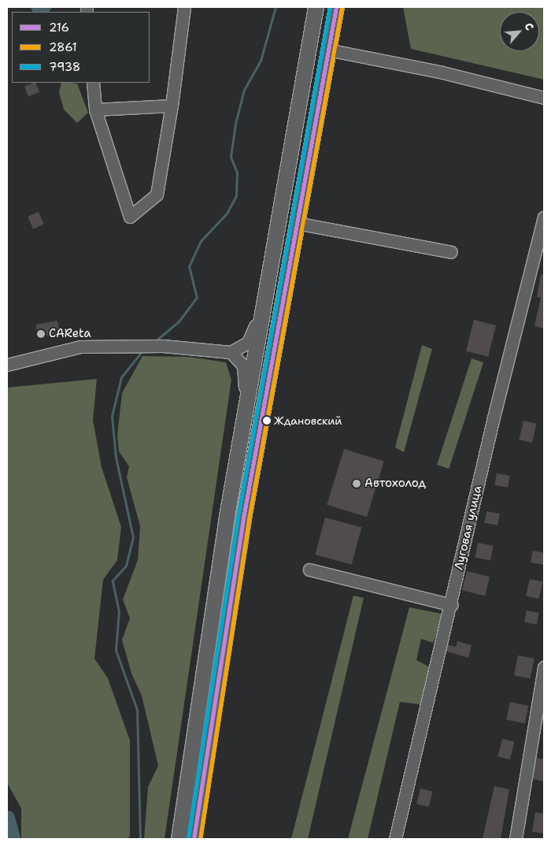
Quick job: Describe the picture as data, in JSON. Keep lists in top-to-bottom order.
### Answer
{
  "streets": {
    "street": ["Луговая улица"]
  },
  "places": ["CAReta", "Ждановский", "Автохолод"],
  "lines": ["transit line 216", "transit line 7938", "transit line 2861"],
  "legend": ["216", "2861", "7938"],
  "north": "top right"
}
